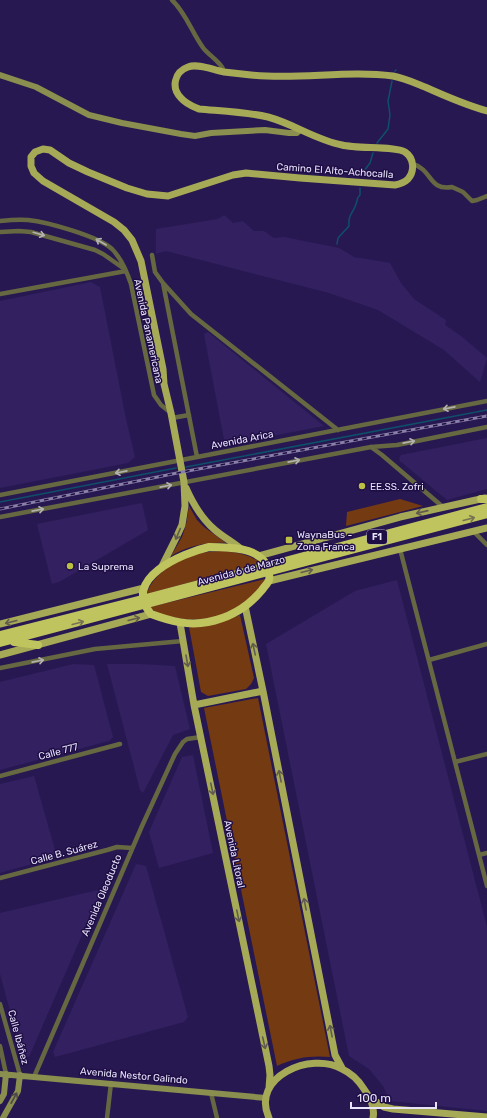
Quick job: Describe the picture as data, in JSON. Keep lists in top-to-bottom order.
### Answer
{
  "streets": {
    "highway": ["F1", "Avenida 6 de Marzo"],
    "main road": ["Camino El Alto-Achocalla", "Avenida Litoral"],
    "street": [
      "Avenida Panamericana",
      "Avenida Arica",
      "Calle 777",
      "Calle B. Suárez",
      "Avenida Oleoducto",
      "Calle Ibáñez",
      "Avenida Nestor Galindo"
    ]
  },
  "crossings": [
    ["Camino El Alto-Achocalla", "Avenida Panamericana"],
    ["Camino El Alto-Achocalla", "Avenida Arica"],
    ["Calle B. Suárez", "Avenida Oleoducto"],
    ["Avenida Litoral", "Avenida Oleoducto"],
    ["Avenida Oleoducto", "Avenida Nestor Galindo"],
    ["Calle Ibáñez", "Avenida Nestor Galindo"]
  ],
  "one_way": ["Avenida Litoral"],
  "places": {
    "other": ["EE.SS. Zofri", "La Suprema"],
    "transit": ["WaynaBus - Zona Franca"]
  },
  "scale_bar": "100 m"
}
